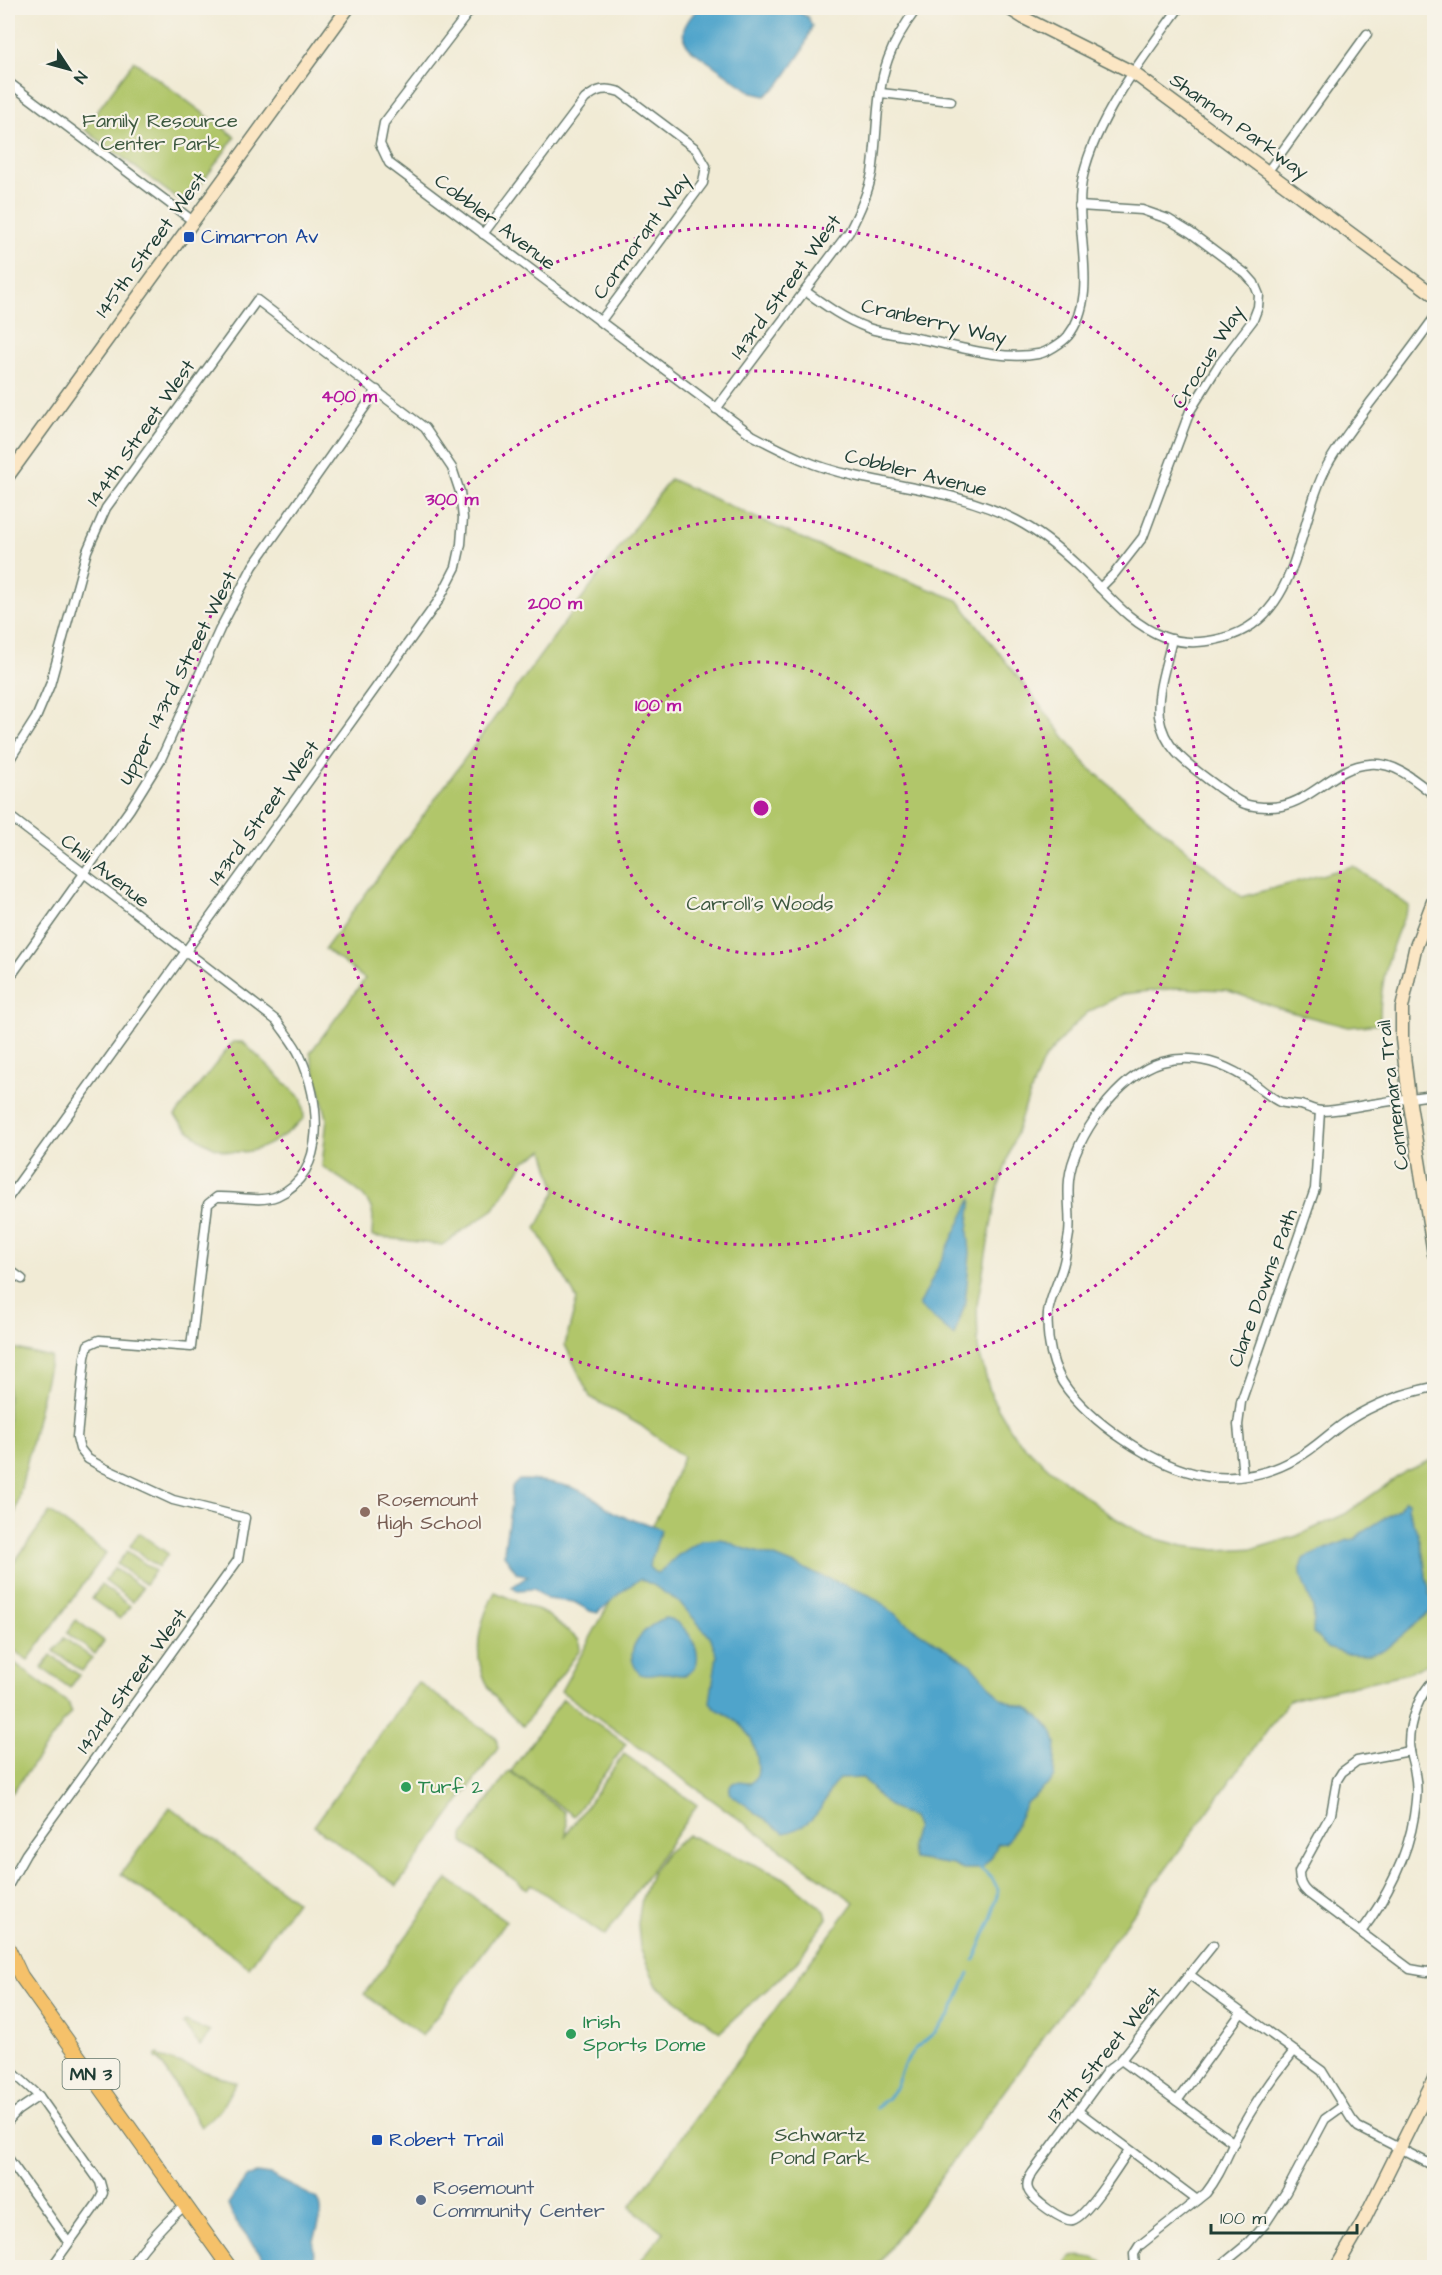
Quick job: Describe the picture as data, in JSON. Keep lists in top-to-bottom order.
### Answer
{
  "streets": {
    "main road": ["MN 3"],
    "street": [
      "Shannon Parkway",
      "Cobbler Avenue",
      "Cormorant Way",
      "145th Street West",
      "143rd Street West",
      "Cranberry Way",
      "Crocus Way",
      "144th Street West",
      "Upper 143rd Street West",
      "Chili Avenue",
      "Connemara Trail",
      "Clare Downs Path",
      "142nd Street West",
      "137th Street West"
    ]
  },
  "crossings": [
    ["Shannon Parkway", "Cranberry Way"],
    ["Cobbler Avenue", "Cormorant Way"],
    ["Cobbler Avenue", "143rd Street West"],
    ["Cobbler Avenue", "Crocus Way"],
    ["143rd Street West", "Cranberry Way"],
    ["143rd Street West", "144th Street West"],
    ["143rd Street West", "Upper 143rd Street West"],
    ["143rd Street West", "Chili Avenue"],
    ["Cranberry Way", "Crocus Way"],
    ["Upper 143rd Street West", "Chili Avenue"],
    ["Chili Avenue", "142nd Street West"]
  ],
  "parks": ["Family Resource Center Park", "Carroll's Woods", "Schwartz Pond Park"],
  "places": {
    "transit": ["Cimarron Av", "Robert Trail"],
    "other": [
      "Rosemount High School",
      "Turf 2",
      "Irish Sports Dome",
      "Rosemount Community Center"
    ]
  },
  "scale_bar": "100 m",
  "north": "bottom right",
  "rings": [
    "400 m",
    "300 m",
    "200 m",
    "100 m"
  ]
}
